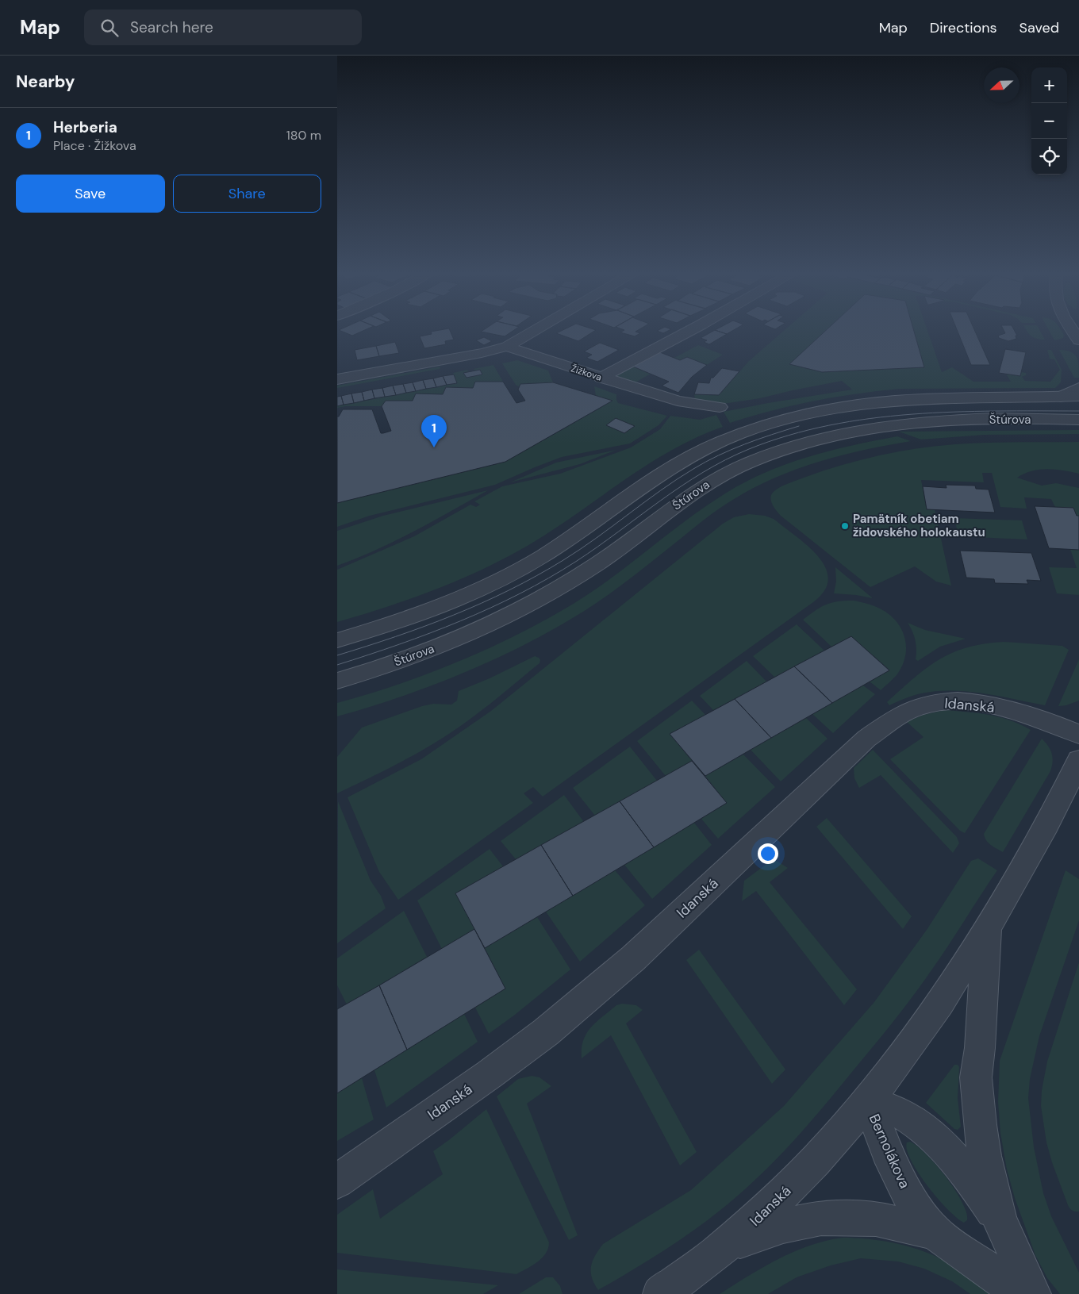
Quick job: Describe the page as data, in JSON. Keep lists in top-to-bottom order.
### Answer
{
  "streets": {
    "street": [
      "Žižkova",
      "Štúrova",
      "Idanská",
      "Bernolákova"
    ]
  },
  "crossings": [
    ["Idanská", "Bernolákova"]
  ],
  "places": ["Pamätník obetiam židovského holokaustu"],
  "north": "left",
  "page": {
    "header": "Map",
    "search": "Search here",
    "nav": ["Map", "Directions", "Saved"],
    "heading": "Nearby",
    "map_buttons": ["+", "−"],
    "list": [
      {
        "mark": "1",
        "name": "Herberia",
        "note": "Place · Žižkova",
        "value": "180 m"
      }
    ],
    "buttons": ["Save", "Share"],
    "pins": "1"
  }
}
